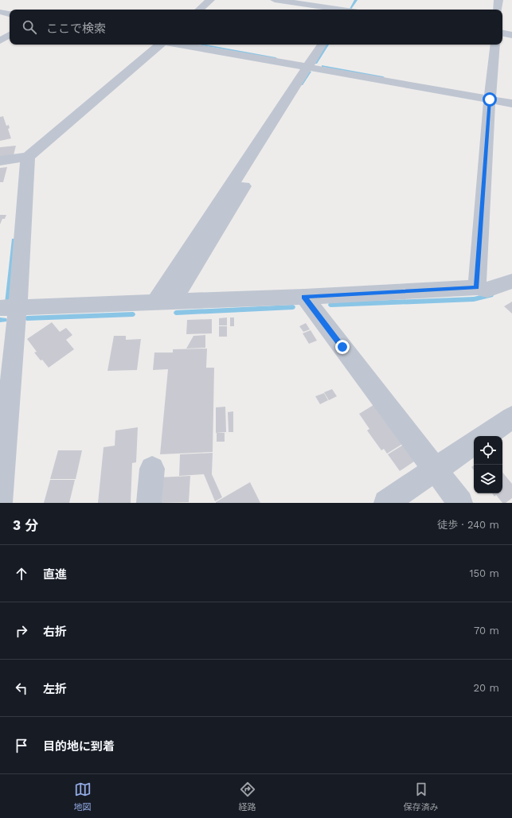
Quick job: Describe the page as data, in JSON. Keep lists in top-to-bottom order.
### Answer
{
  "page": {
    "search": "ここで検索",
    "heading": ["3 分", "徒歩 · 240 m"],
    "list": [
      ["直進", "150 m"],
      ["右折", "70 m"],
      ["左折", "20 m"],
      "目的地に到着"
    ],
    "nav": ["地図", "経路", "保存済み"]
  }
}
